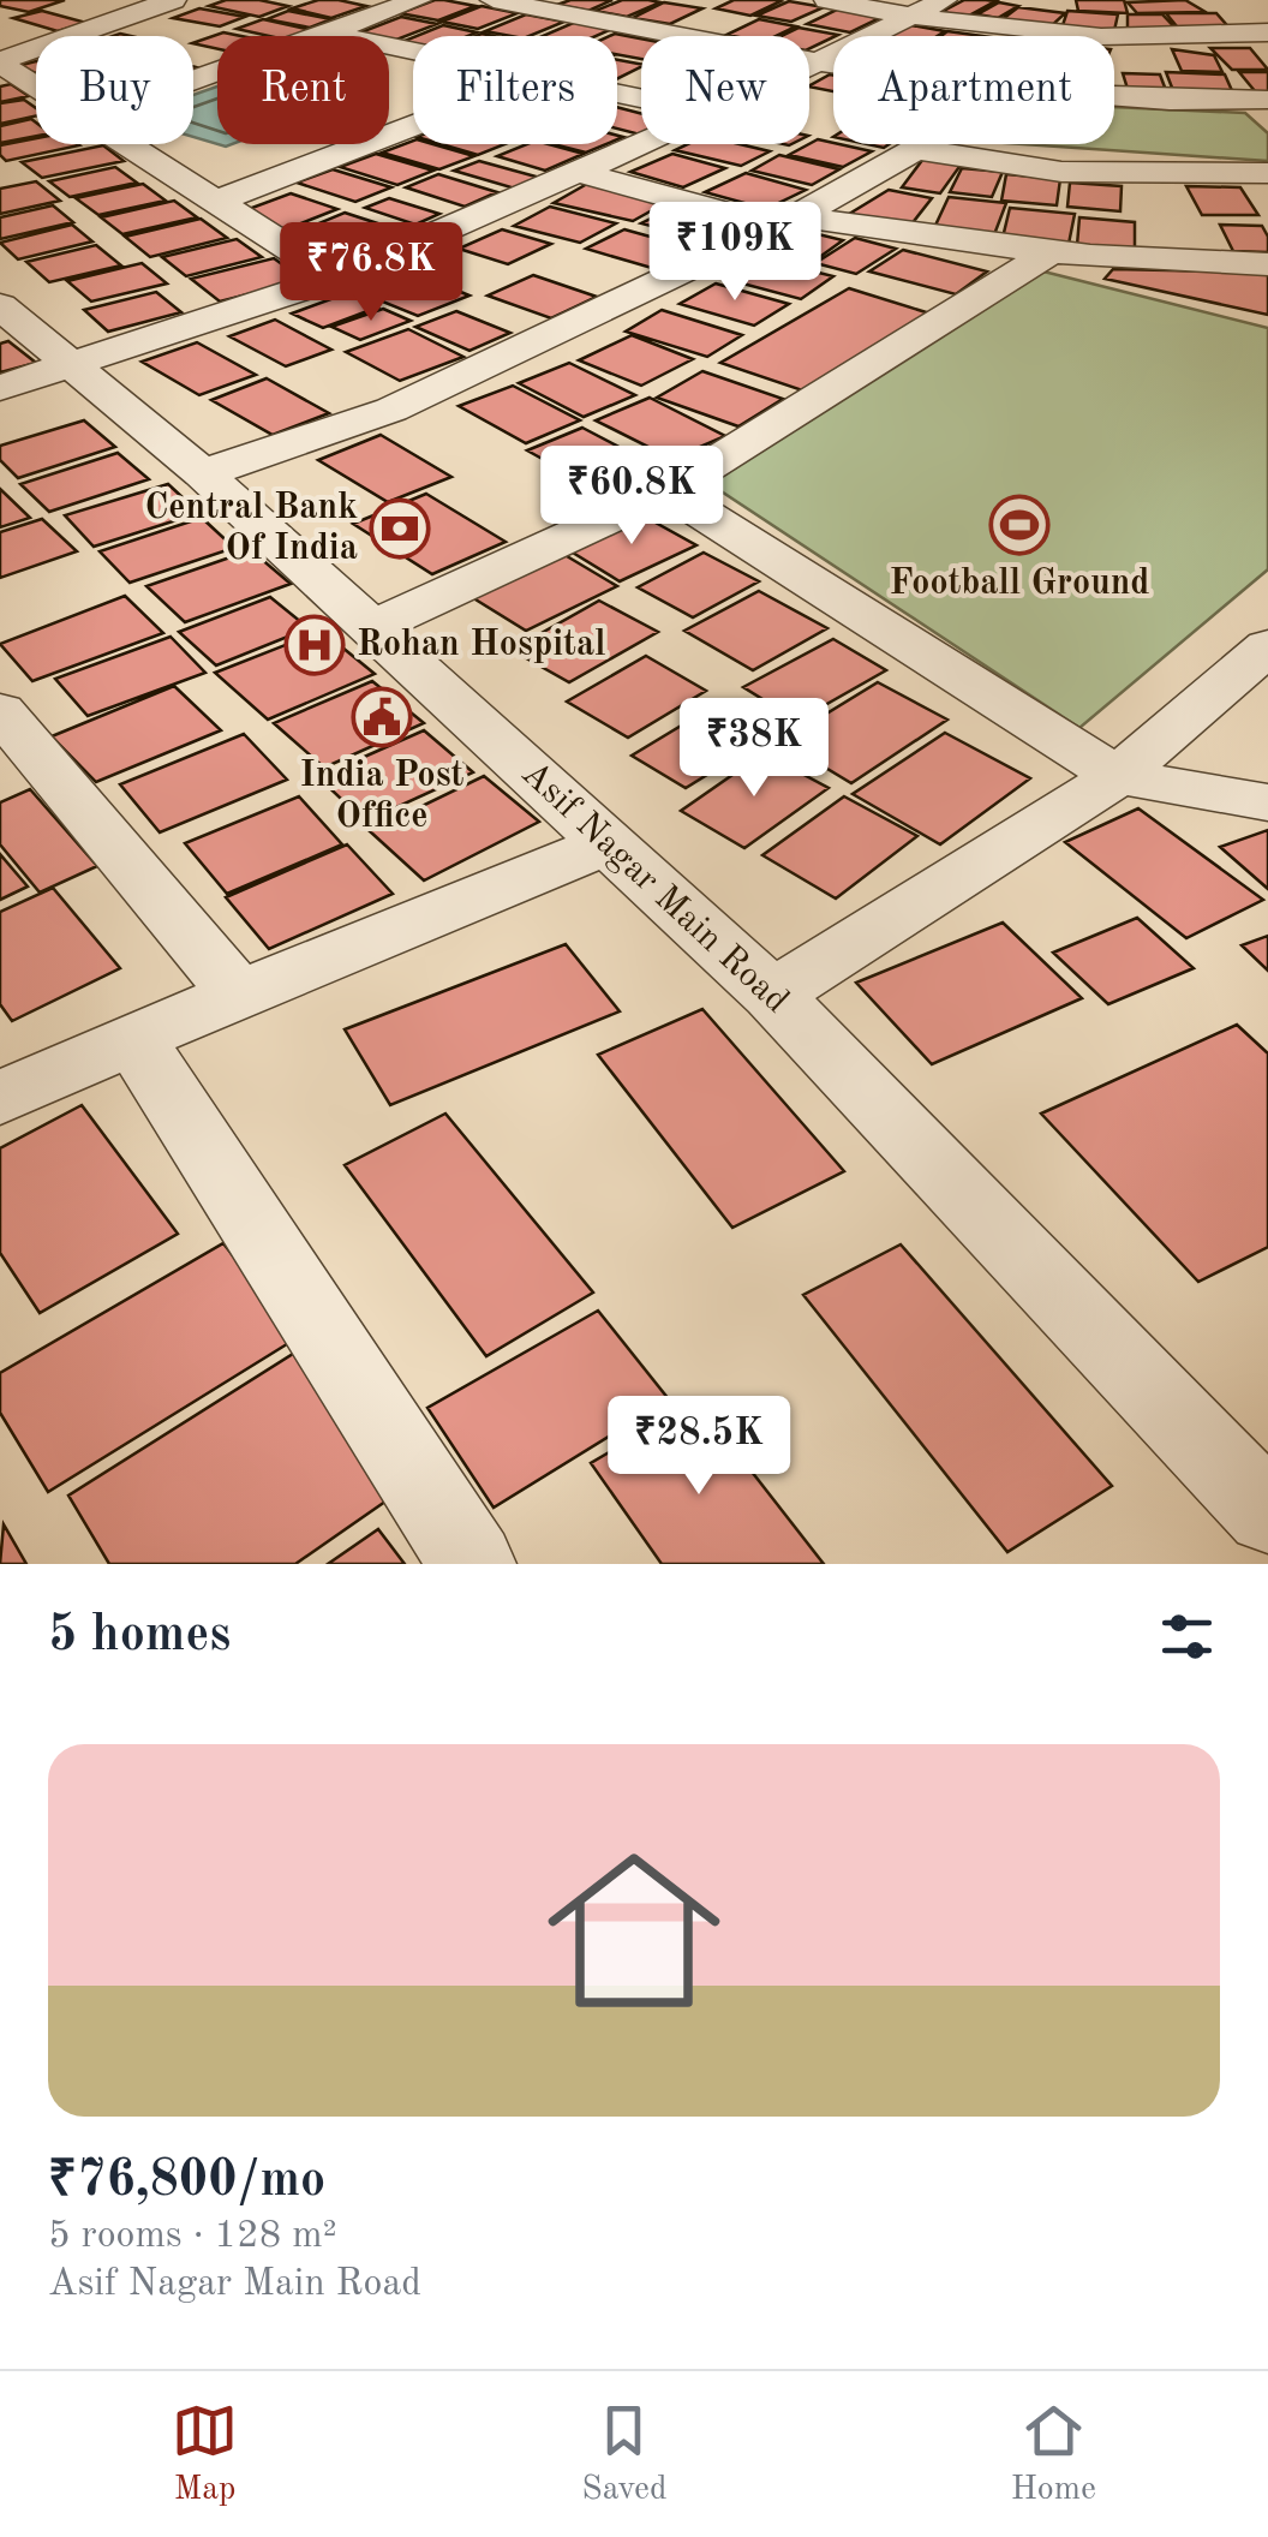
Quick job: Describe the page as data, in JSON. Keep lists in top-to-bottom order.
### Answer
{
  "streets": {
    "street": ["Asif Nagar Main Road"]
  },
  "places": {
    "sports": ["Football Ground"],
    "bank": ["Central Bank Of India"],
    "hospital": ["Rohan Hospital"],
    "public building": ["India Post Office"]
  },
  "page": {
    "chip": [
      "Buy",
      "Rent",
      "Filters",
      "New",
      "Apartment"
    ],
    "price": [
      "₹109K",
      "₹76.8K",
      "₹60.8K",
      "₹38K",
      "₹28.5K"
    ],
    "heading": "5 homes",
    "list": [
      {
        "name": "₹76,800/mo",
        "note": "5 rooms · 128 m² · Asif Nagar Main Road"
      }
    ],
    "tabs": ["Map", "Saved", "Home"]
  }
}
